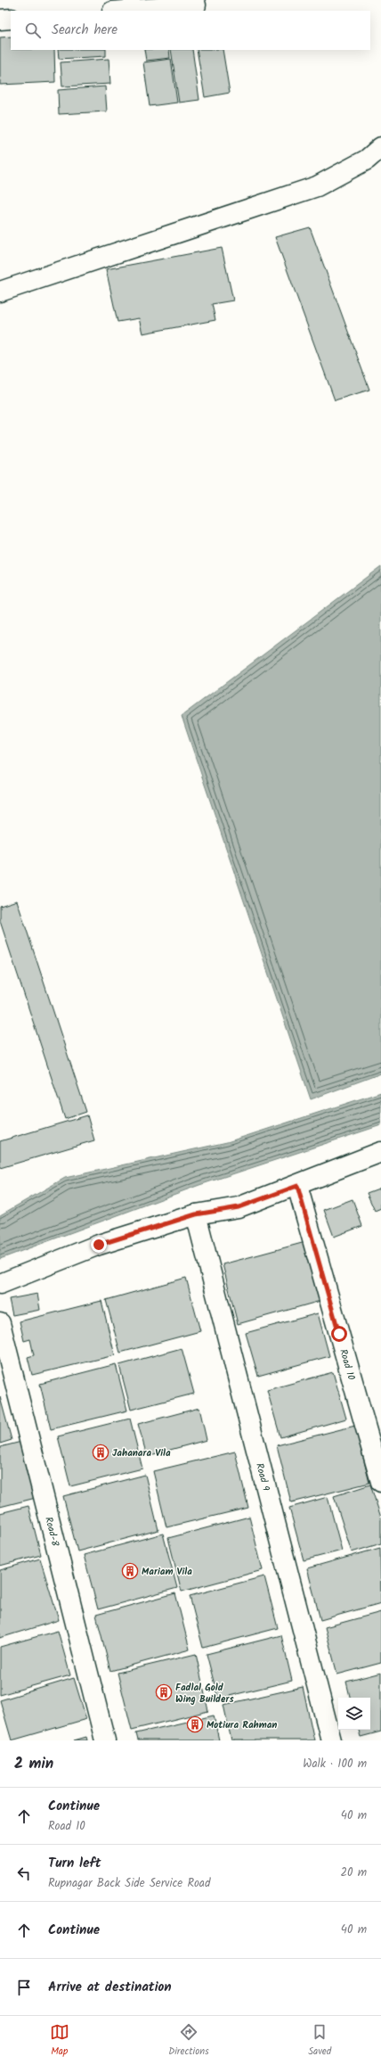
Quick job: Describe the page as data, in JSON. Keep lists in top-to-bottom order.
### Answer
{
  "streets": {
    "street": ["Road 10", "Road 9", "Road-8"]
  },
  "places": {
    "building": [
      "Jahanara Vila",
      "Mariam Vila",
      "Fadlal Gold Wing Builders",
      "Motiura Rahman"
    ]
  },
  "page": {
    "search": "Search here",
    "heading": ["2 min", "Walk · 100 m"],
    "list": [
      ["Continue", "Road 10", "40 m"],
      ["Turn left", "Rupnagar Back Side Service Road", "20 m"],
      ["Continue", "40 m"],
      "Arrive at destination"
    ],
    "nav": ["Map", "Directions", "Saved"]
  }
}
